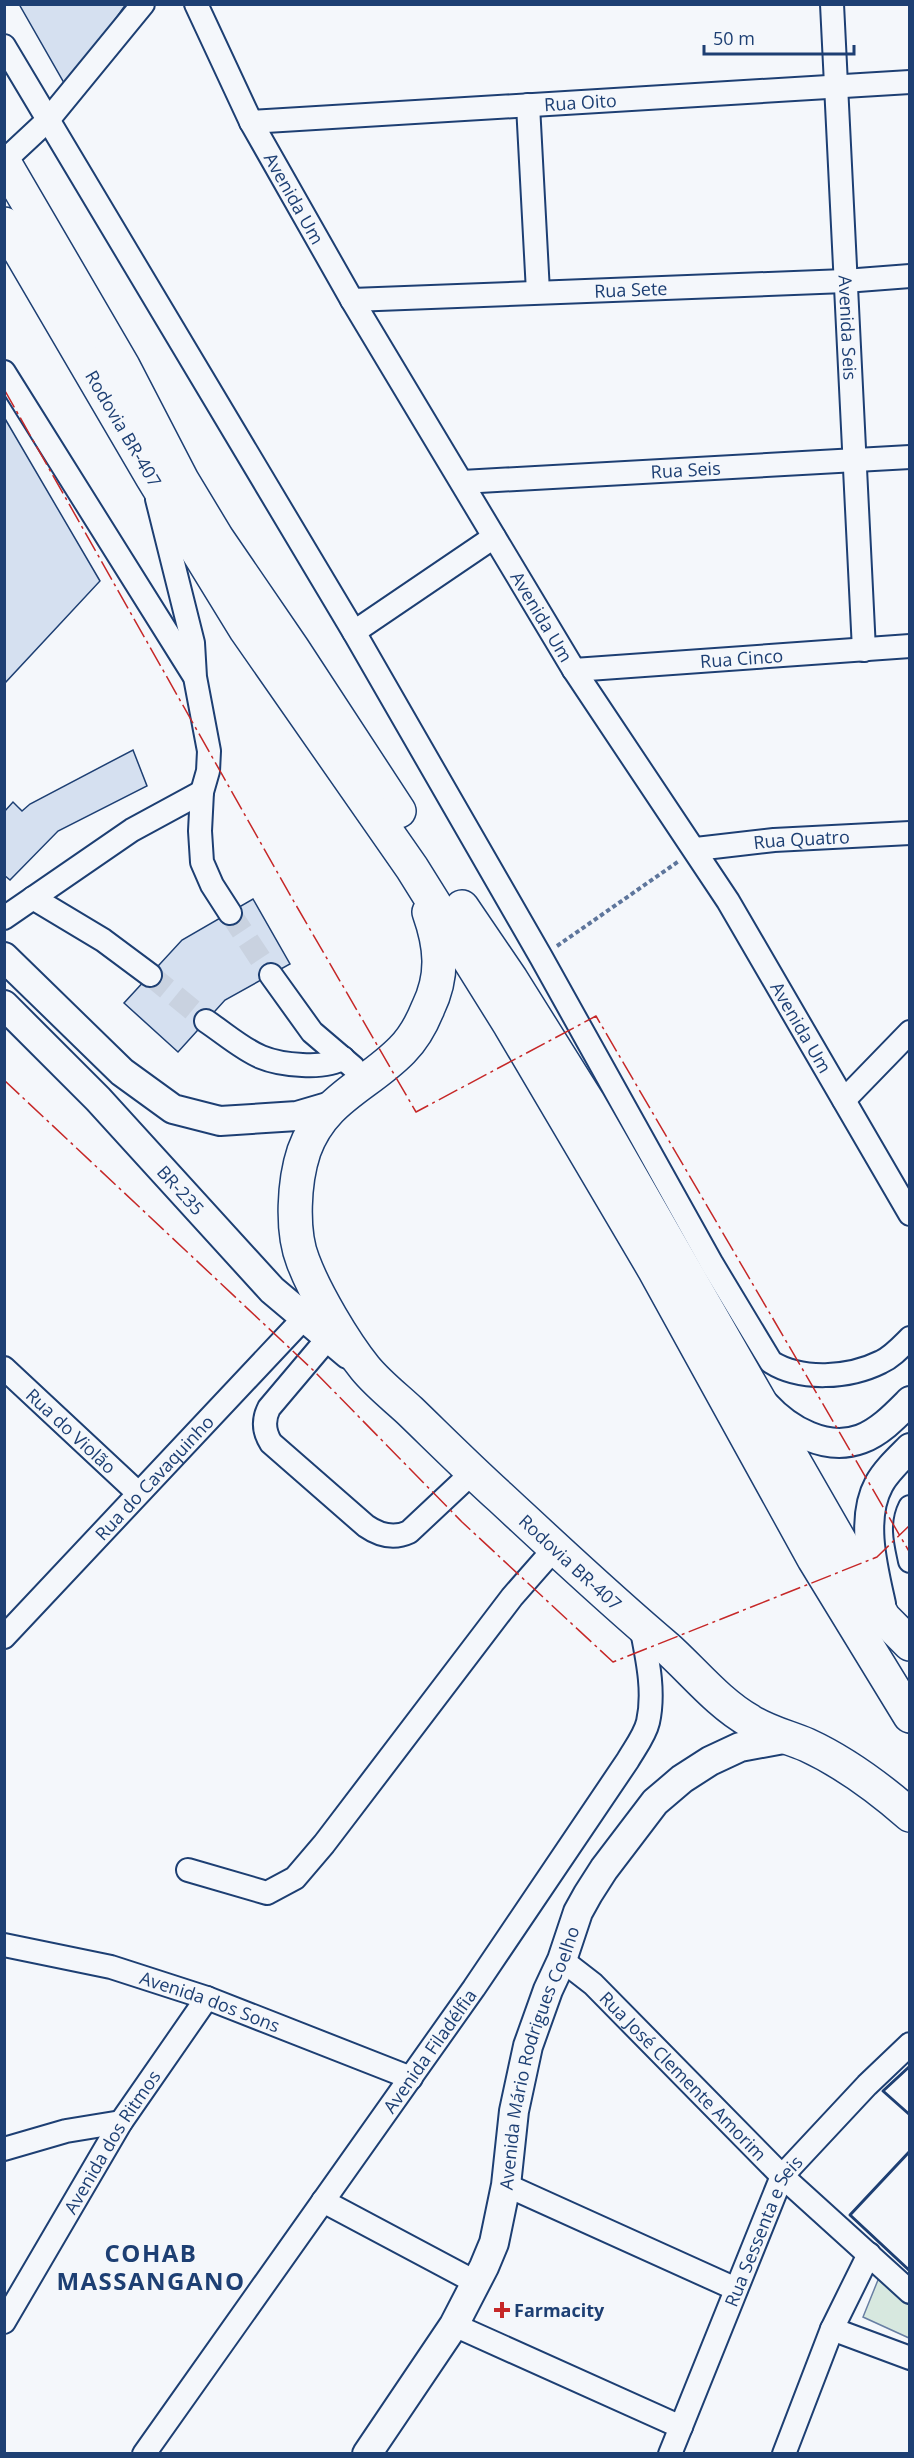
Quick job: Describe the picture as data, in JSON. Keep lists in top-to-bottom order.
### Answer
{
  "streets": {
    "highway": ["Rodovia BR-407"],
    "main road": ["BR-235", "Avenida Mário Rodrigues Coelho"],
    "street": [
      "Rua Oito",
      "Avenida Um",
      "Rua Sete",
      "Avenida Seis",
      "Rua Seis",
      "Rua Cinco",
      "Rua Quatro",
      "Rua do Violão",
      "Rua do Cavaquinho",
      "Avenida dos Sons",
      "Avenida Filadélfia",
      "Rua José Clemente Amorim",
      "Avenida dos Ritmos",
      "Rua Sessenta e Seis"
    ]
  },
  "crossings": [
    ["Rua Oito", "Avenida Um"],
    ["Rua Oito", "Avenida Seis"],
    ["Avenida Um", "Rua Sete"],
    ["Avenida Um", "Rua Seis"],
    ["Avenida Um", "Rua Cinco"],
    ["Avenida Um", "Rua Quatro"],
    ["Rua Sete", "Avenida Seis"],
    ["Avenida Seis", "Rua Seis"],
    ["Avenida Seis", "Rua Cinco"],
    ["Rodovia BR-407", "BR-235"],
    ["Rodovia BR-407", "Avenida Filadélfia"],
    ["Rodovia BR-407", "Avenida Mário Rodrigues Coelho"],
    ["BR-235", "Rua do Cavaquinho"],
    ["Rua do Violão", "Rua do Cavaquinho"],
    ["Avenida dos Sons", "Avenida Filadélfia"],
    ["Avenida dos Sons", "Avenida dos Ritmos"],
    ["Avenida Mário Rodrigues Coelho", "Rua José Clemente Amorim"],
    ["Rua José Clemente Amorim", "Rua Sessenta e Seis"]
  ],
  "districts": ["COHAB MASSANGANO"],
  "places": {
    "health": ["Farmacity"]
  },
  "scale_bar": "50 m"
}
